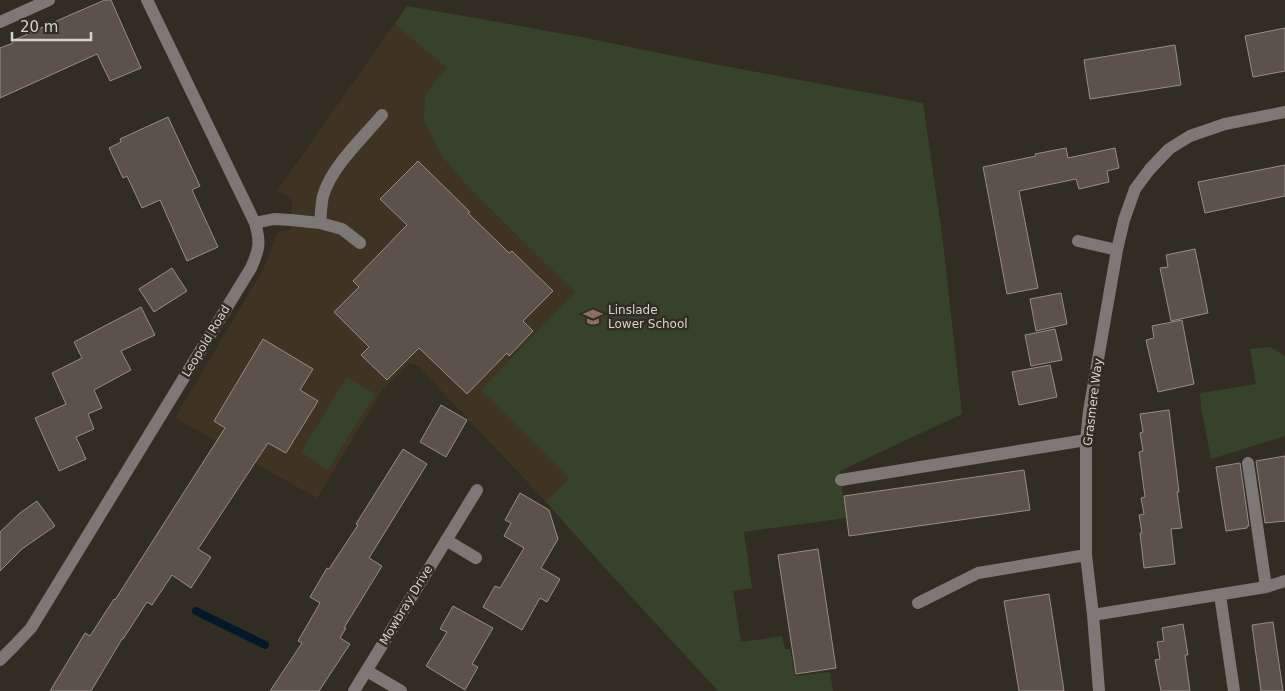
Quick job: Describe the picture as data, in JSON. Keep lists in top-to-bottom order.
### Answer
{
  "streets": {
    "street": ["Leopold Road", "Grasmere Way", "Mowbray Drive"]
  },
  "places": {
    "school or university": ["Linslade Lower School"]
  },
  "scale_bar": "20 m"
}
